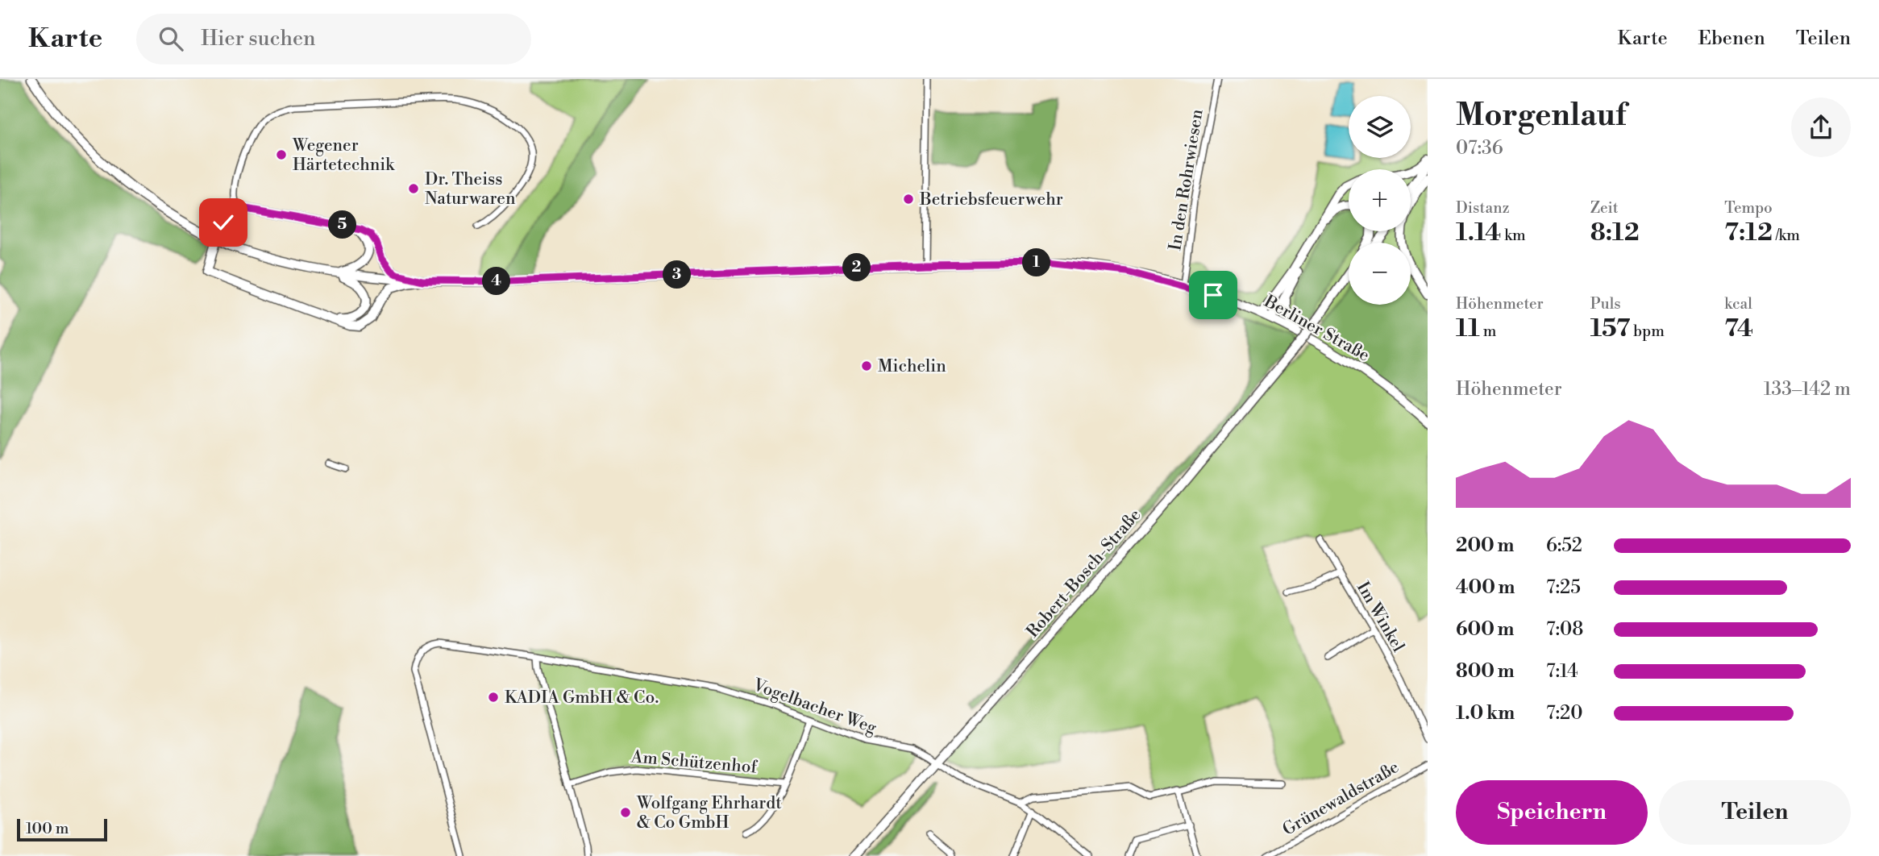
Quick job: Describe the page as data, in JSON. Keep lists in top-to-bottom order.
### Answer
{
  "streets": {
    "street": [
      "In den Rohrwiesen",
      "Berliner Straße",
      "Robert-Bosch-Straße",
      "Im Winkel",
      "Vogelbacher Weg",
      "Am Schützenhof",
      "Grünewaldstraße"
    ]
  },
  "crossings": [
    ["In den Rohrwiesen", "Berliner Straße"],
    ["Robert-Bosch-Straße", "Vogelbacher Weg"]
  ],
  "places": [
    "Wegener Härtetechnik",
    "Dr. Theiss Naturwaren",
    "Betriebsfeuerwehr",
    "Michelin",
    "KADIA GmbH & Co.",
    "Wolfgang Ehrhardt & Co GmbH"
  ],
  "scale_bar": "100 m",
  "page": {
    "header": "Karte",
    "search": "Hier suchen",
    "nav": ["Karte", "Ebenen", "Teilen"],
    "heading": ["Morgenlauf", "07:36"],
    "map_buttons": ["+", "−"],
    "stats": [
      ["Distanz", "1.14 km"],
      ["Zeit", "8:12"],
      ["Tempo", "7:12 /km"],
      ["Höhenmeter", "11 m"],
      ["Puls", "157 bpm"],
      ["kcal", "74"]
    ],
    "pins": [
      "5",
      "1",
      "2",
      "3",
      "4"
    ],
    "chart": ["Höhenmeter", "133–142 m"],
    "list": [
      {
        "name": "200 m",
        "note": "6:52"
      },
      {
        "name": "400 m",
        "note": "7:25"
      },
      {
        "name": "600 m",
        "note": "7:08"
      },
      {
        "name": "800 m",
        "note": "7:14"
      },
      {
        "name": "1.0 km",
        "note": "7:20"
      }
    ],
    "buttons": ["Speichern", "Teilen"],
    "scale": "100 m"
  }
}
